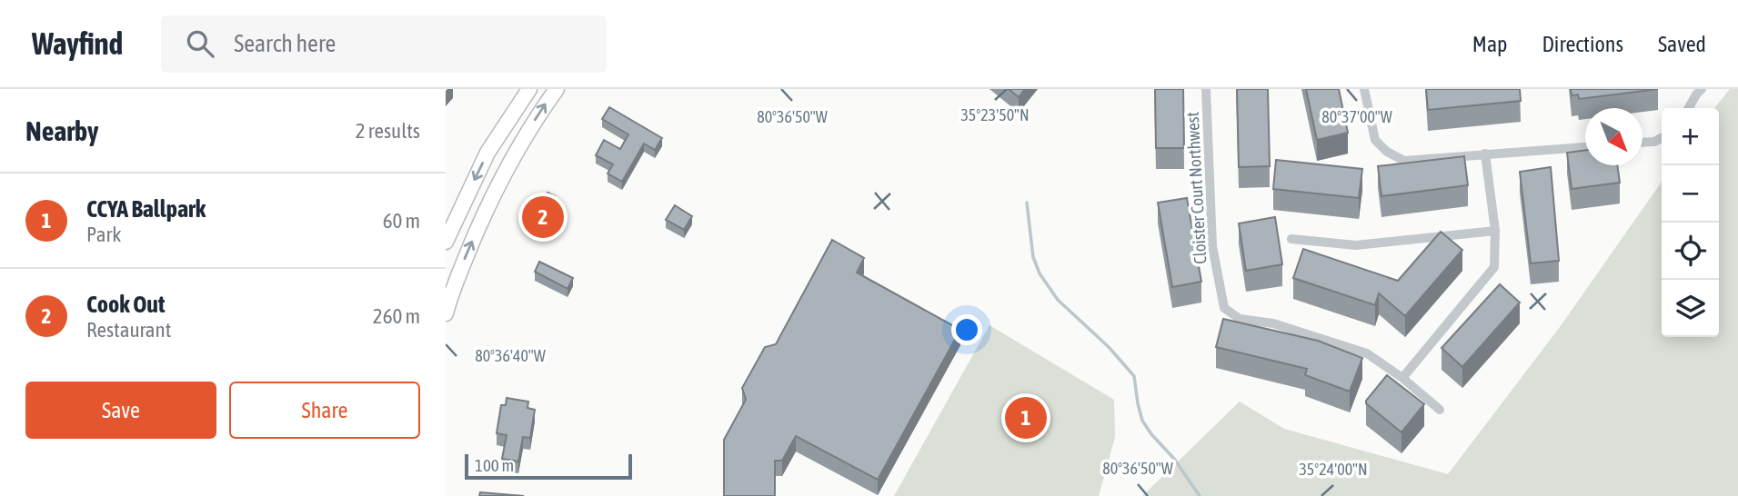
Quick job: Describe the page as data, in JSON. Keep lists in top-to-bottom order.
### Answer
{
  "streets": {
    "street": ["Cloister Court Northwest"]
  },
  "scale_bar": "100 m",
  "north": "bottom right",
  "page": {
    "header": "Wayfind",
    "search": "Search here",
    "nav": ["Map", "Directions", "Saved"],
    "heading": ["Nearby", "2 results"],
    "map_buttons": ["+", "−"],
    "list": [
      {
        "mark": "1",
        "name": "CCYA Ballpark",
        "note": "Park",
        "value": "60 m"
      },
      {
        "mark": "2",
        "name": "Cook Out",
        "note": "Restaurant",
        "value": "260 m"
      }
    ],
    "pins": ["2", "1"],
    "buttons": ["Save", "Share"],
    "scale": "100 m"
  },
  "coordinates": [
    "35°23'50\"N",
    "80°36'50\"W",
    "80°37'00\"W",
    "80°36'40\"W",
    "35°24'00\"N"
  ]
}
